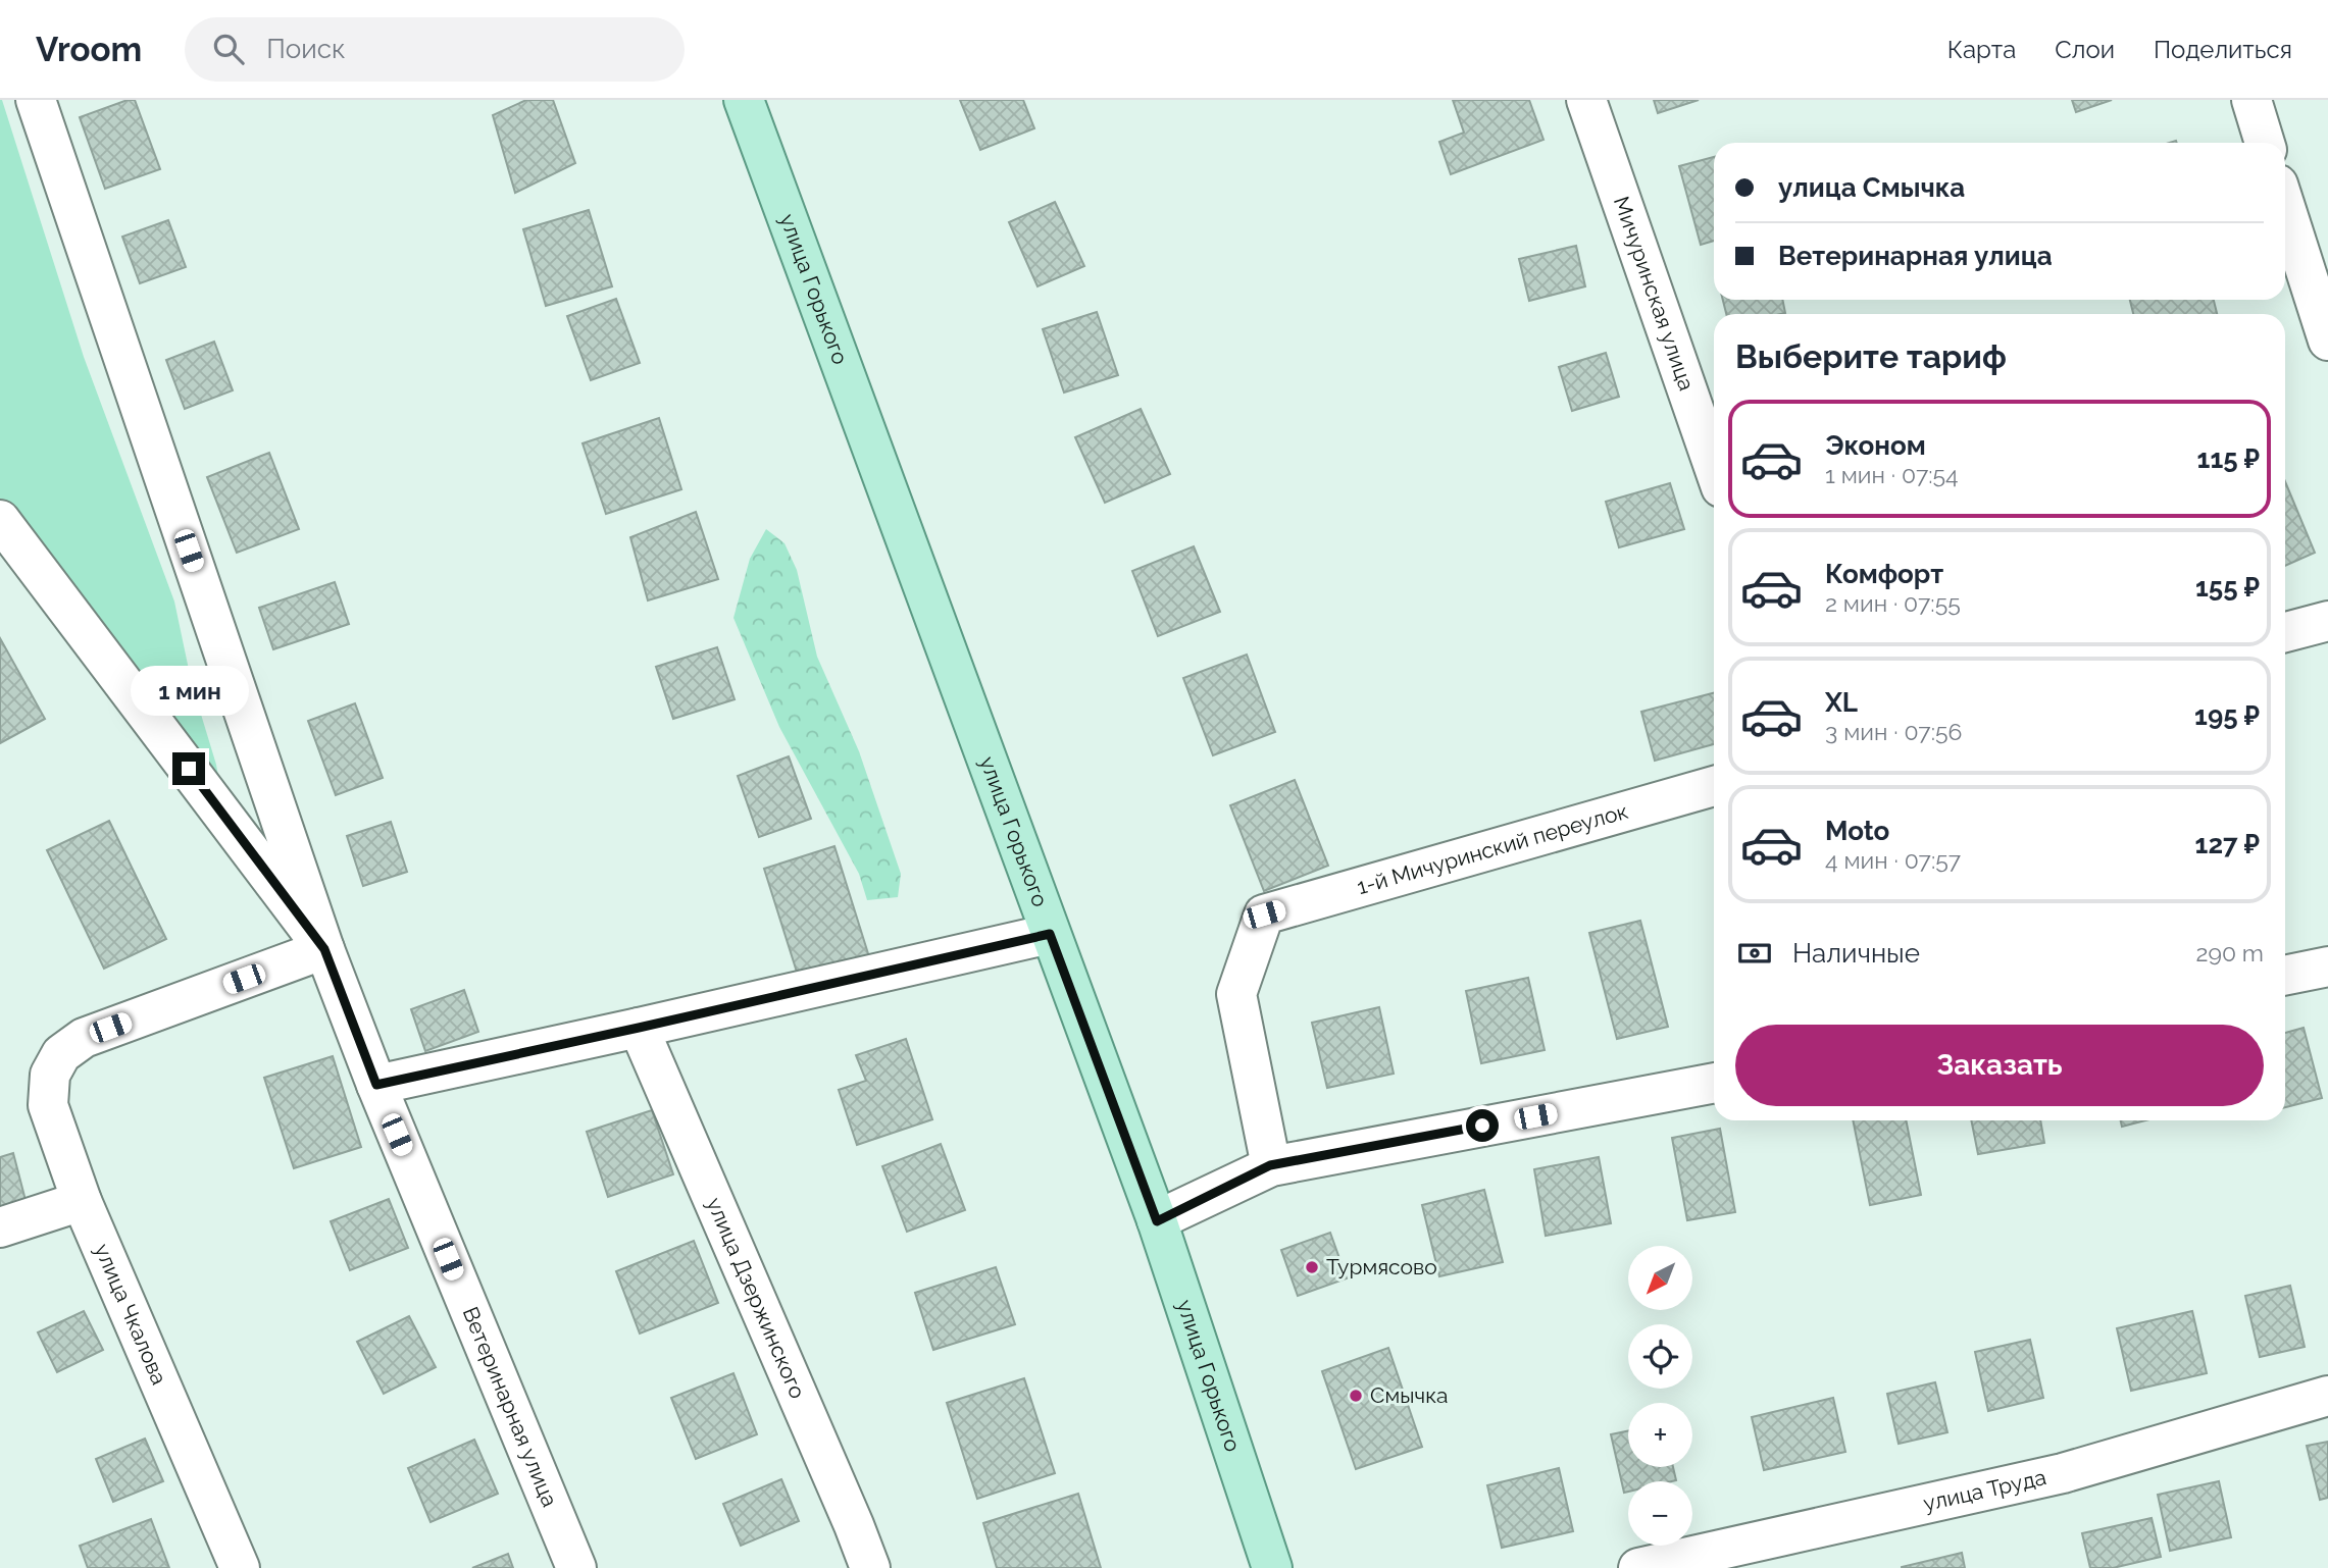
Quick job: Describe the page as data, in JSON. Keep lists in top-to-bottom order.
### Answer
{
  "streets": {
    "main road": ["улица Горького"],
    "street": [
      "Мичуринская улица",
      "1-й Мичуринский переулок",
      "улица Дзержинского",
      "улица Чкалова",
      "Ветеринарная улица",
      "улица Труда"
    ]
  },
  "crossings": [
    ["улица Чкалова", "Ветеринарная улица"]
  ],
  "places": ["Турмясово", "Смычка"],
  "north": "bottom left",
  "page": {
    "header": "Vroom",
    "search": "Поиск",
    "nav": ["Карта", "Слои", "Поделиться"],
    "banner": ["улица Смычка", "Ветеринарная улица"],
    "heading": "Выберите тариф",
    "list": [
      {
        "name": "Эконом",
        "note": "1 мин · 07:54",
        "value": "115 ₽"
      },
      {
        "name": "Комфорт",
        "note": "2 мин · 07:55",
        "value": "155 ₽"
      },
      {
        "name": "XL",
        "note": "3 мин · 07:56",
        "value": "195 ₽"
      },
      {
        "name": "Moto",
        "note": "4 мин · 07:57",
        "value": "127 ₽"
      }
    ],
    "bubble": "1 мин",
    "pay": ["Наличные", "290 m"],
    "buttons": "Заказать",
    "map_buttons": ["+", "−"]
  }
}
